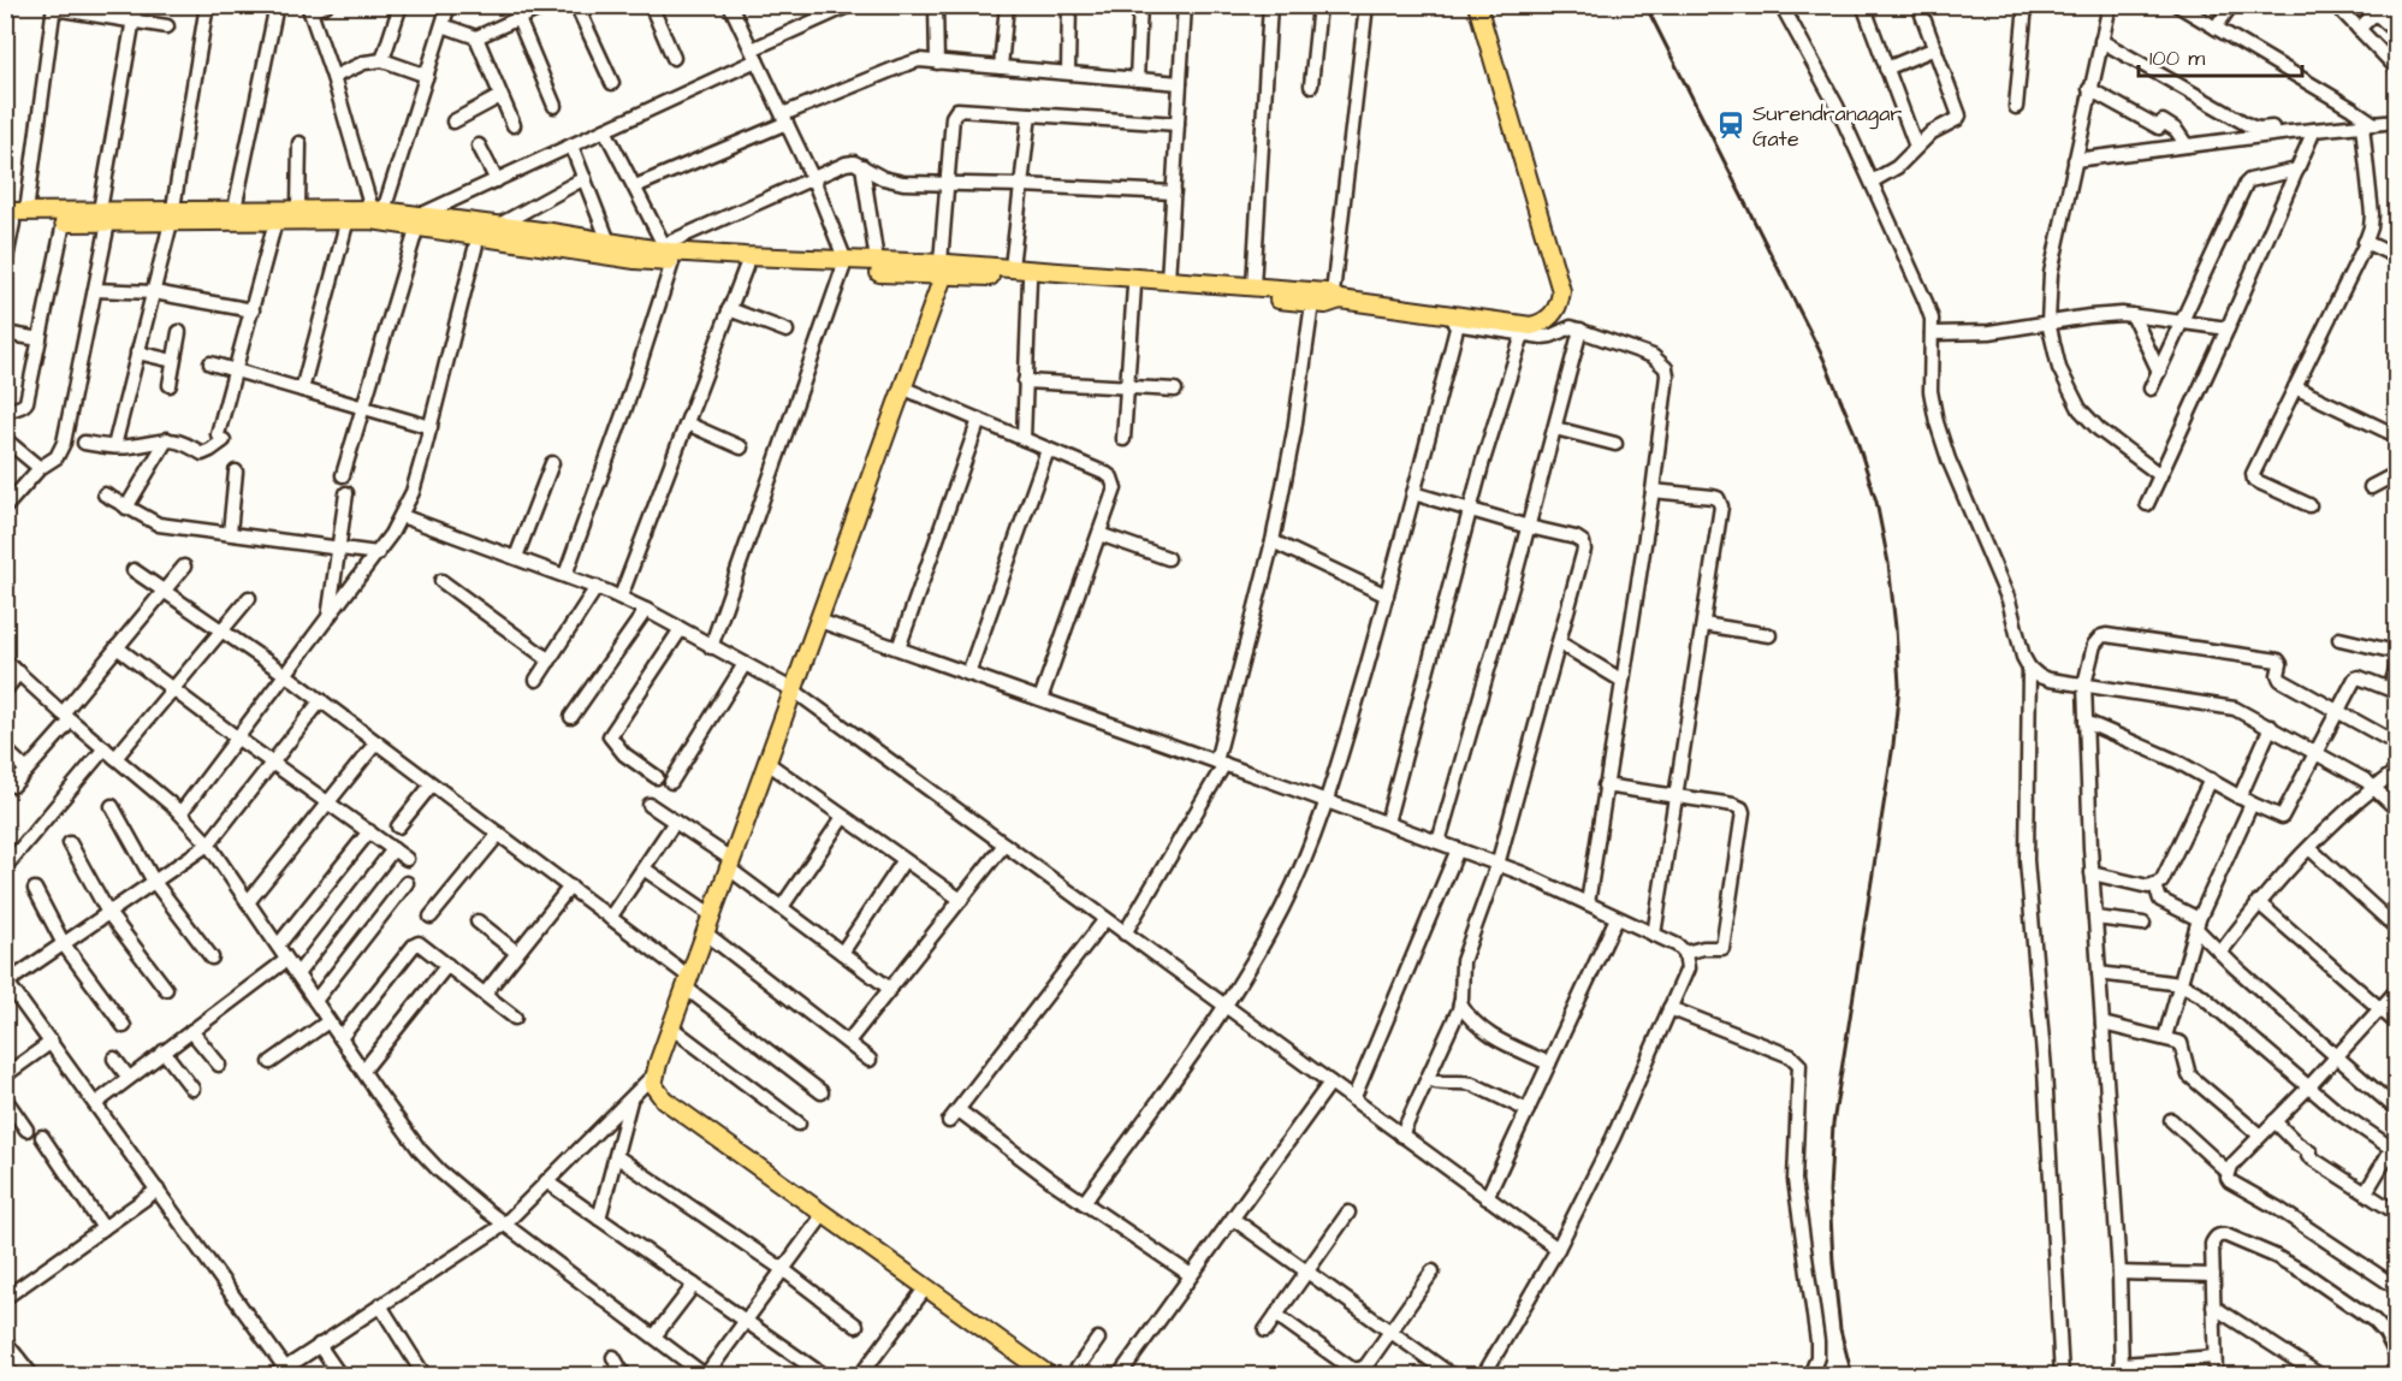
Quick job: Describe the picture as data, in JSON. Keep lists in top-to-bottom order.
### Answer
{
  "places": {
    "station": ["Surendranagar Gate"]
  },
  "scale_bar": "100 m"
}
